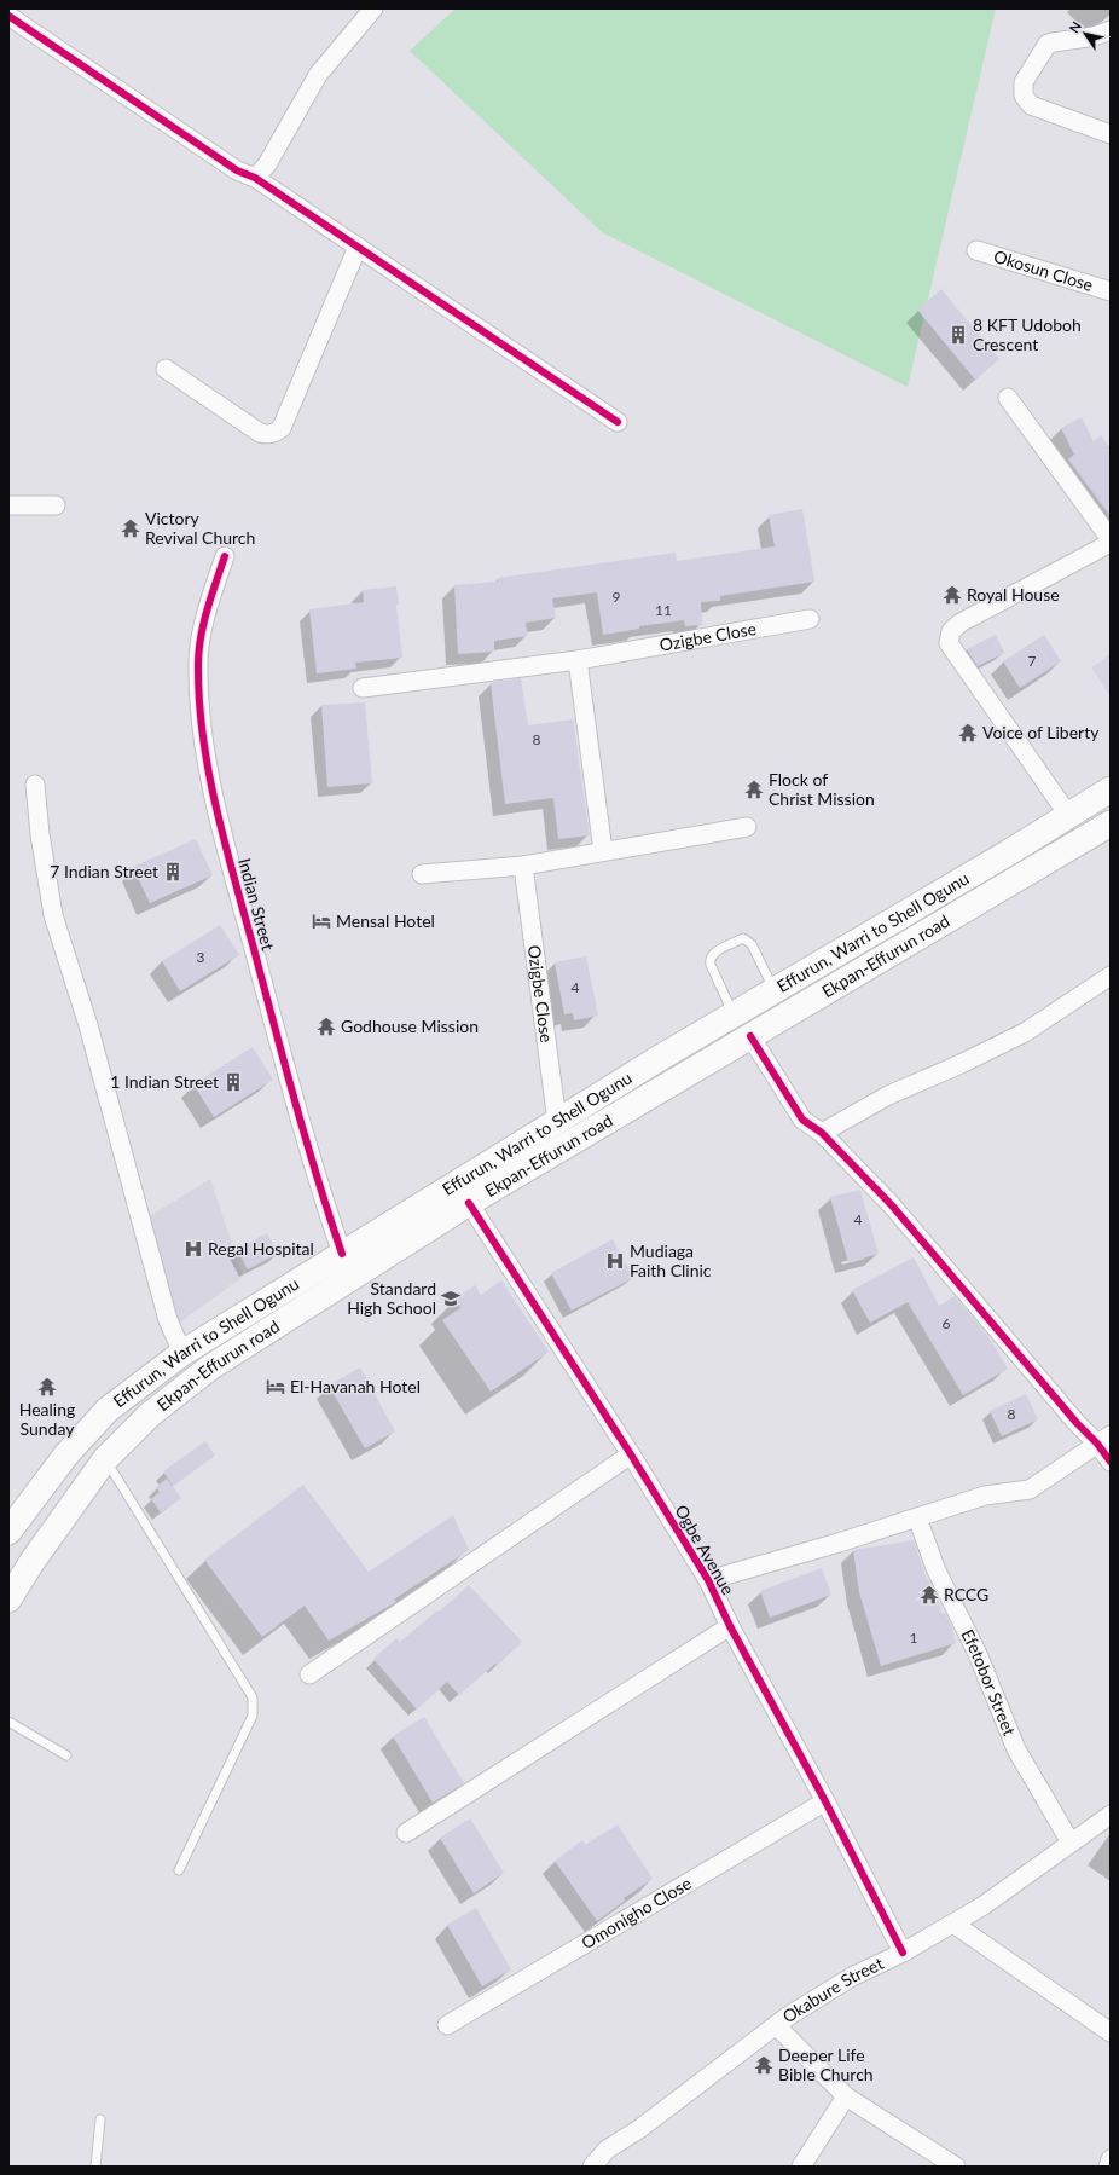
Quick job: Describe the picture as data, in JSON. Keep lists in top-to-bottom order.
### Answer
{
  "streets": {
    "main road": ["Effurun, Warri to Shell Ogunu", "Ekpan-Effurun road"],
    "street": [
      "Okosun Close",
      "Ozigbe Close",
      "Indian Street",
      "Ogbe Avenue",
      "Efetobor Street",
      "Omonigho Close",
      "Okabure Street"
    ]
  },
  "crossings": [
    ["Ozigbe Close", "Effurun, Warri to Shell Ogunu"],
    ["Indian Street", "Effurun, Warri to Shell Ogunu"],
    ["Ekpan-Effurun road", "Ogbe Avenue"],
    ["Ogbe Avenue", "Omonigho Close"],
    ["Ogbe Avenue", "Okabure Street"],
    ["Efetobor Street", "Okabure Street"]
  ],
  "places": {
    "building": ["8 KFT Udoboh Crescent", "7 Indian Street", "1 Indian Street"],
    "temple": [
      "Victory Revival Church",
      "Royal House",
      "Voice of Liberty",
      "Flock of Christ Mission",
      "Godhouse Mission",
      "Healing Sunday",
      "RCCG",
      "Deeper Life Bible Church"
    ],
    "hotel": ["Mensal Hotel", "El-Havanah Hotel"],
    "hospital": ["Regal Hospital", "Mudiaga Faith Clinic"],
    "school or university": ["Standard High School"]
  },
  "house_numbers": [
    "9",
    "11",
    "7",
    "8",
    "3",
    "4",
    "4",
    "6",
    "8",
    "1"
  ],
  "north": "top left"
}
